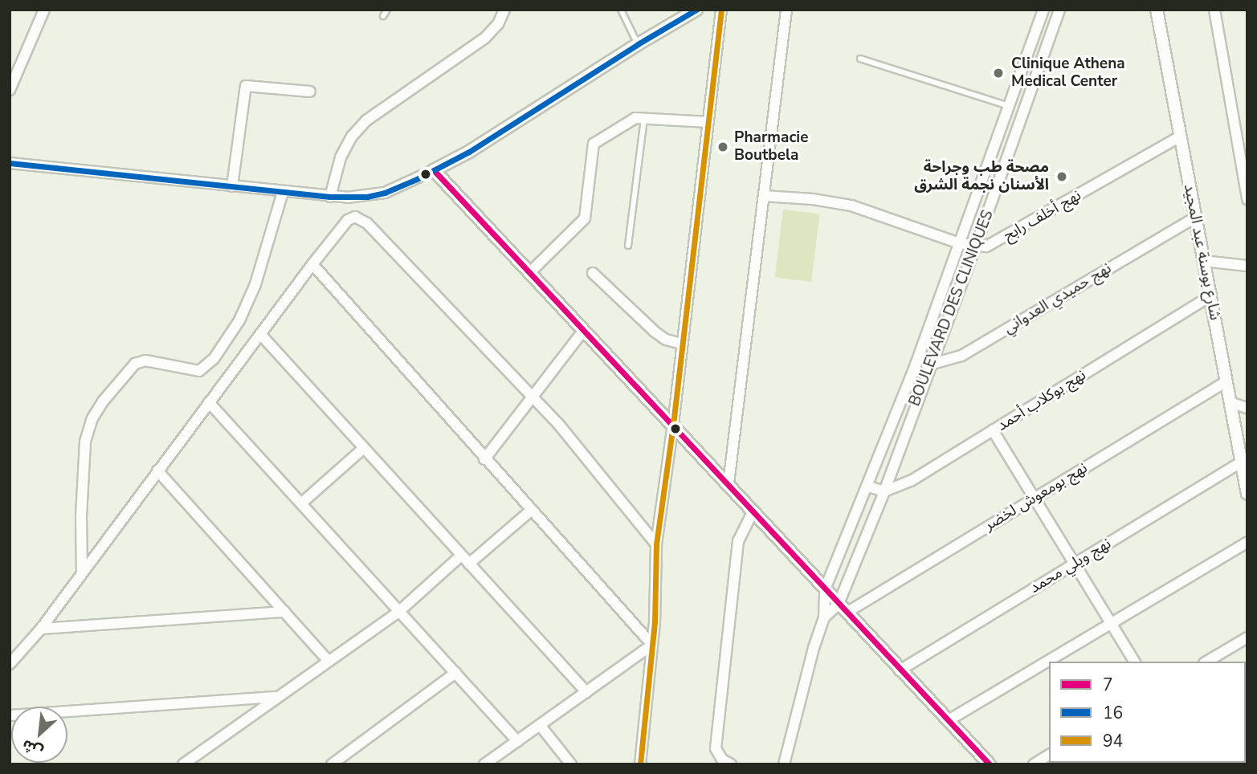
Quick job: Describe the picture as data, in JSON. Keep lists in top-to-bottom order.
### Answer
{
  "streets": {
    "street": [
      "نهج أخلف رابح",
      "شارع بوسنة عبد المجيد",
      "نهج حميدي العدواني",
      "BOULEVARD DES CLINIQUES",
      "نهج بوكلاب أحمد",
      "نهج بومعوش لخضر",
      "نهج ويلي محمد"
    ]
  },
  "crossings": [
    ["نهج أخلف رابح", "شارع بوسنة عبد المجيد"],
    ["نهج أخلف رابح", "BOULEVARD DES CLINIQUES"],
    ["شارع بوسنة عبد المجيد", "نهج حميدي العدواني"],
    ["شارع بوسنة عبد المجيد", "نهج بوكلاب أحمد"],
    ["شارع بوسنة عبد المجيد", "نهج بومعوش لخضر"],
    ["شارع بوسنة عبد المجيد", "نهج ويلي محمد"],
    ["نهج حميدي العدواني", "BOULEVARD DES CLINIQUES"],
    ["BOULEVARD DES CLINIQUES", "نهج بوكلاب أحمد"],
    ["BOULEVARD DES CLINIQUES", "نهج بومعوش لخضر"]
  ],
  "places": ["Clinique Athena Medical Center", "Pharmacie Boutbela", "مصحة طب وجراحة الأسنان نجمة الشرق"],
  "lines": ["transit line 16", "transit line 94", "transit line 7"],
  "legend": ["7", "16", "94"],
  "north": "bottom left"
}
